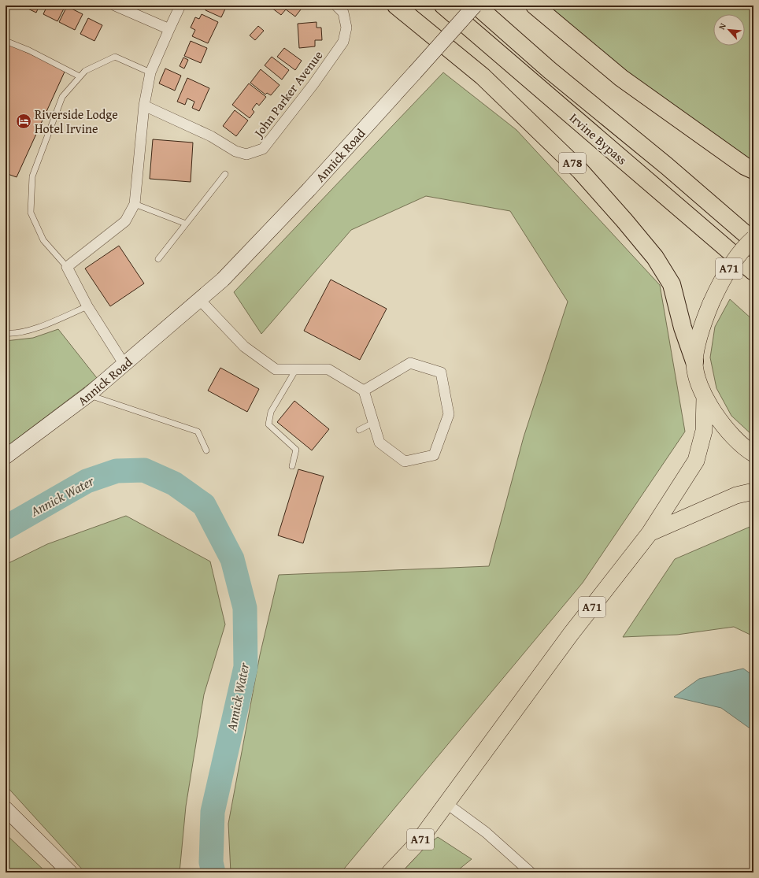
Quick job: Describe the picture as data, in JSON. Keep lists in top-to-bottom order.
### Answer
{
  "streets": {
    "highway": ["Irvine Bypass", "A78"],
    "main road": ["Annick Road", "A71"],
    "street": ["John Parker Avenue"]
  },
  "crossings": [
    ["Irvine Bypass", "Annick Road"],
    ["A78", "A71"]
  ],
  "water": ["Annick Water"],
  "places": {
    "hotel": ["Riverside Lodge Hotel Irvine"]
  },
  "north": "top left"
}
